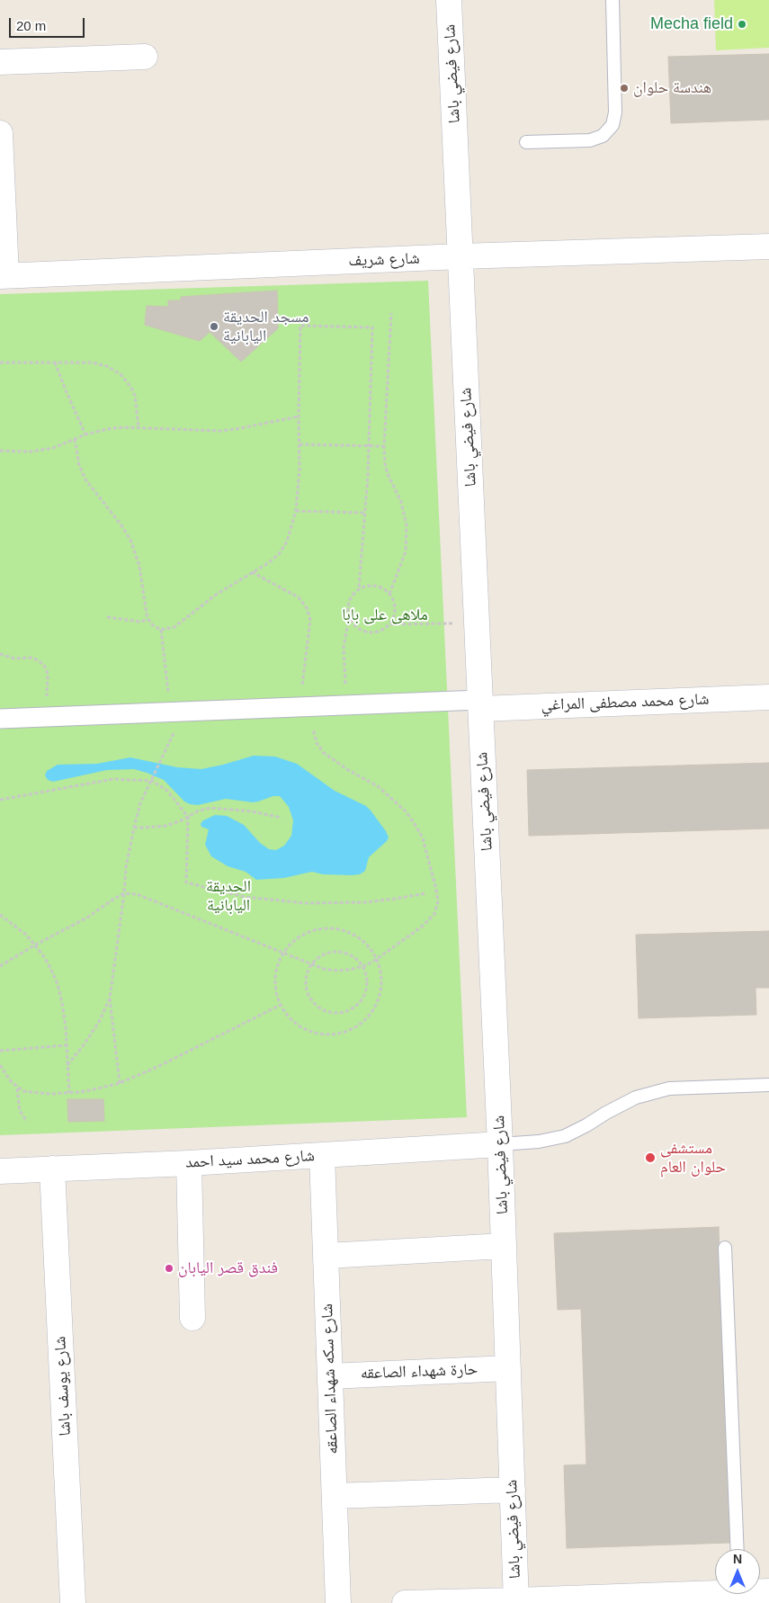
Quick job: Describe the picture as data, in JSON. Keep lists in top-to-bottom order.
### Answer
{
  "streets": {
    "street": [
      "شارع فيضي باشا",
      "شارع شريف",
      "شارع محمد مصطفى المراغي",
      "شارع محمد سيد احمد",
      "حارة شهداء الصاعقه",
      "شارع سكه شهداء الصاعقه",
      "شارع يوسف باشا"
    ]
  },
  "crossings": [
    ["شارع فيضي باشا", "شارع شريف"],
    ["شارع فيضي باشا", "شارع محمد مصطفى المراغي"],
    ["شارع فيضي باشا", "شارع محمد سيد احمد"],
    ["شارع فيضي باشا", "حارة شهداء الصاعقه"],
    ["شارع محمد سيد احمد", "شارع سكه شهداء الصاعقه"],
    ["شارع محمد سيد احمد", "شارع يوسف باشا"],
    ["حارة شهداء الصاعقه", "شارع سكه شهداء الصاعقه"]
  ],
  "parks": ["ملاهى على بابا", "الحديقة اليابانية"],
  "places": [
    "Mecha field",
    "هندسة حلوان",
    "مسجد الحديقة اليابانية",
    "مستشفى حلوان العام",
    "فندق قصر اليابان"
  ],
  "scale_bar": "20 m",
  "north": "top"
}
